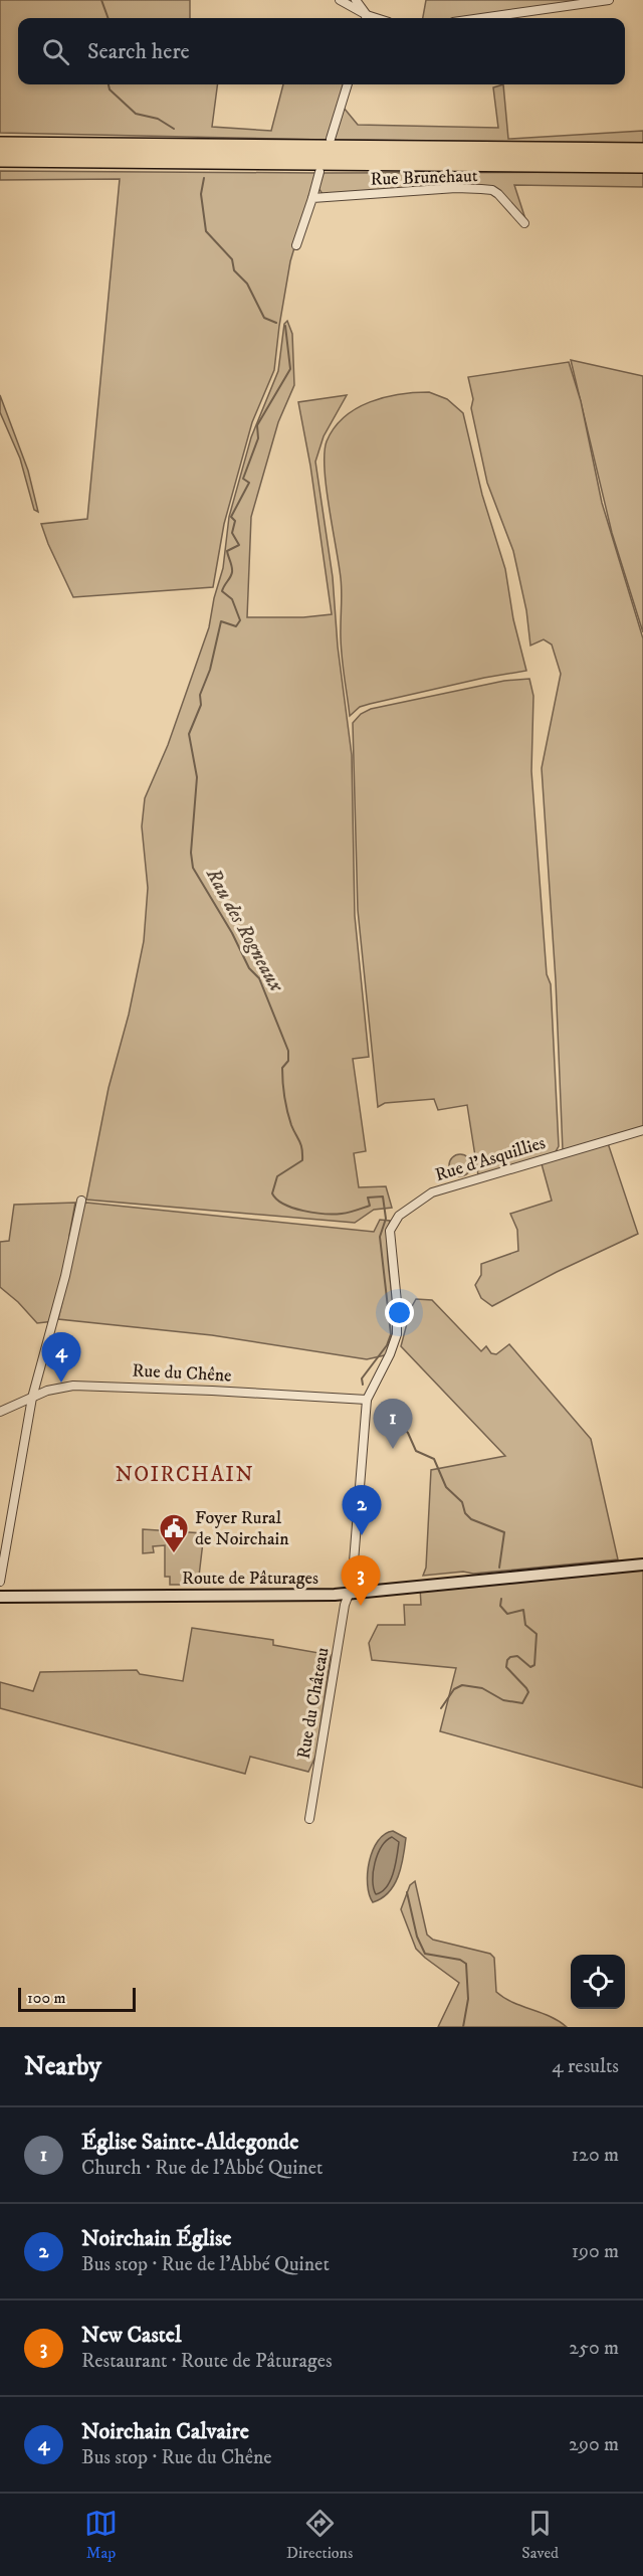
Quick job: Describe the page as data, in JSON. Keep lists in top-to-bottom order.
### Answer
{
  "streets": {
    "main road": ["Route de Pâturages"],
    "street": [
      "Rue Brunehaut",
      "Rue d'Asquillies",
      "Rue du Chêne",
      "Rue du Château"
    ]
  },
  "crossings": [
    ["Rue d'Asquillies", "Rue du Chêne"],
    ["Rue d'Asquillies", "Rue du Château"],
    ["Rue du Chêne", "Rue du Château"],
    ["Route de Pâturages", "Rue du Château"]
  ],
  "districts": ["NOIRCHAIN"],
  "water": ["Rau des Rogneaux"],
  "places": {
    "public building": ["Foyer Rural de Noirchain"]
  },
  "scale_bar": "100 m",
  "page": {
    "search": "Search here",
    "pins": [
      "4",
      "1",
      "2",
      "3"
    ],
    "scale": "100 m",
    "heading": ["Nearby", "4 results"],
    "list": [
      {
        "mark": "1",
        "name": "Église Sainte-Aldegonde",
        "note": "Church · Rue de l'Abbé Quinet",
        "value": "120 m"
      },
      {
        "mark": "2",
        "name": "Noirchain Église",
        "note": "Bus stop · Rue de l'Abbé Quinet",
        "value": "190 m"
      },
      {
        "mark": "3",
        "name": "New Castel",
        "note": "Restaurant · Route de Pâturages",
        "value": "250 m"
      },
      {
        "mark": "4",
        "name": "Noirchain Calvaire",
        "note": "Bus stop · Rue du Chêne",
        "value": "290 m"
      }
    ],
    "nav": ["Map", "Directions", "Saved"]
  }
}
